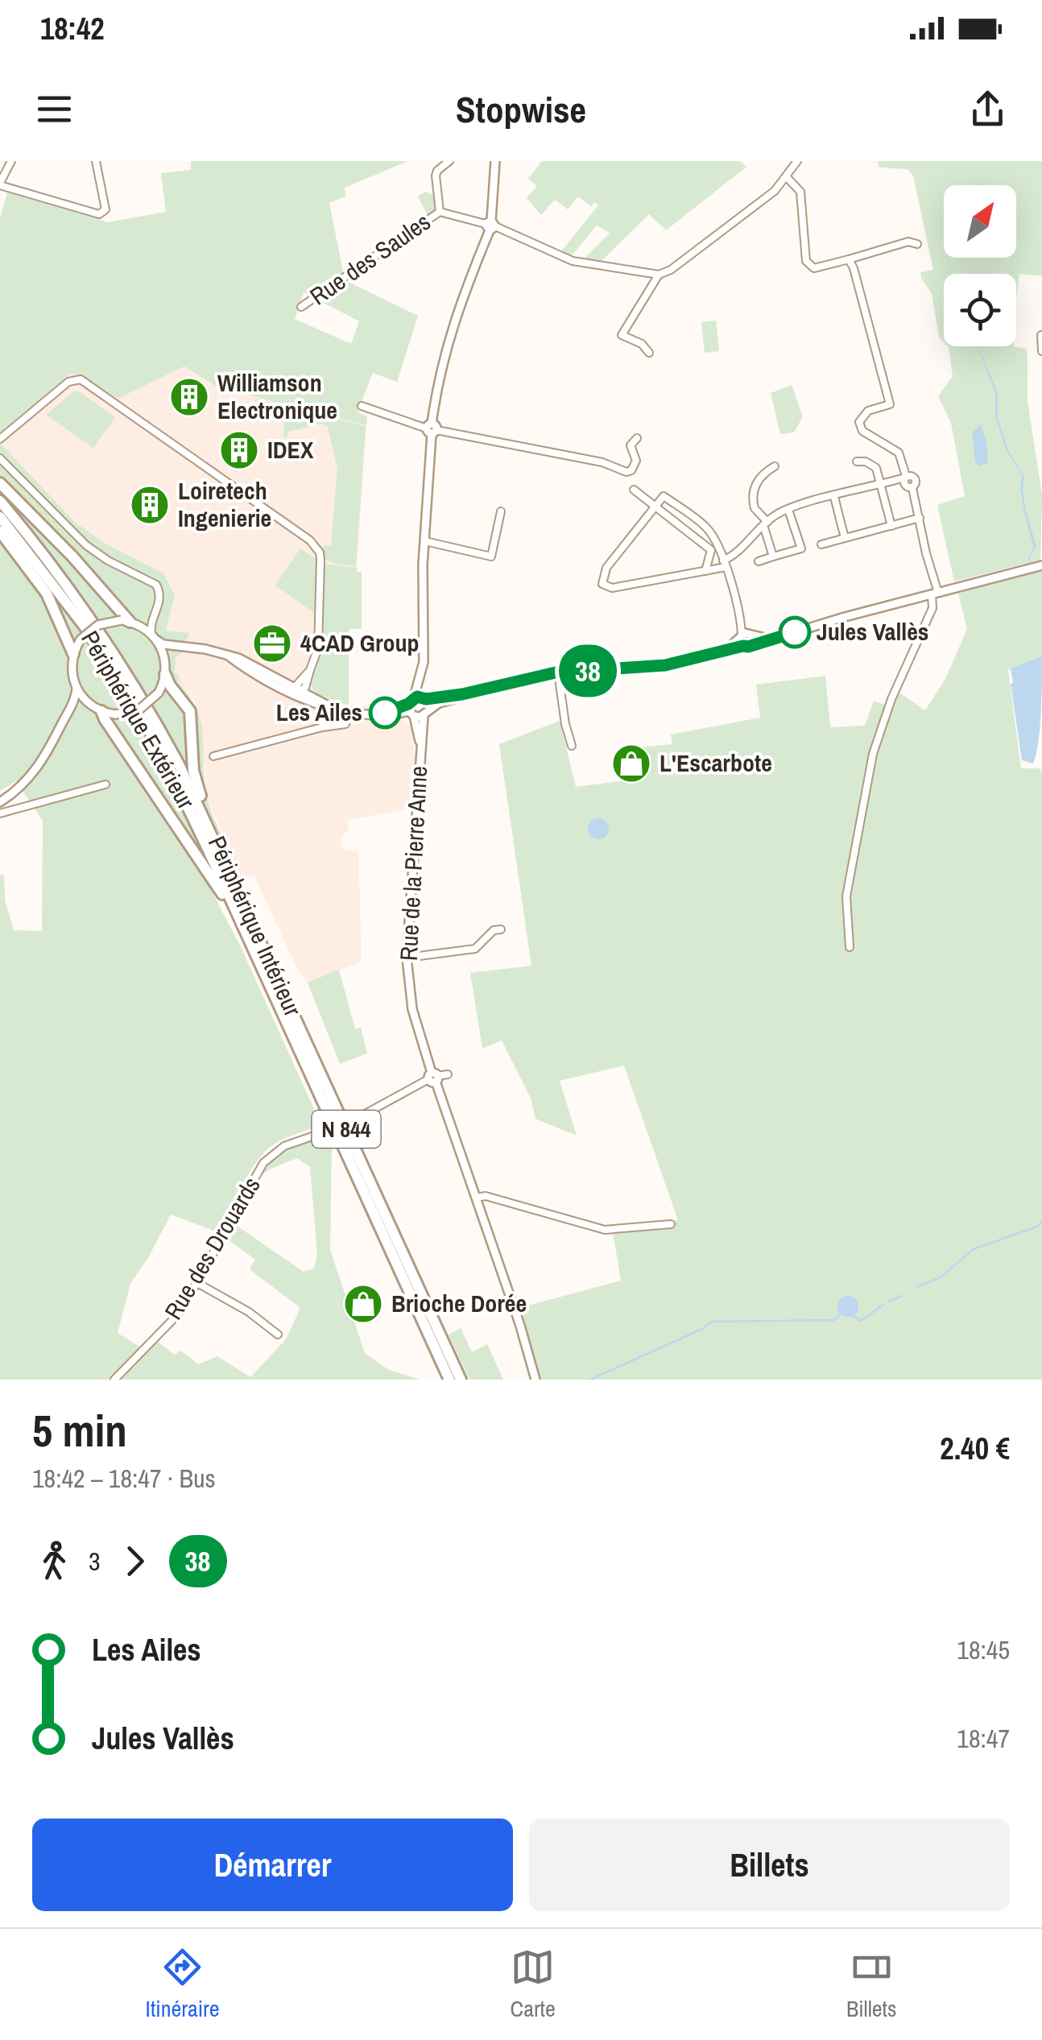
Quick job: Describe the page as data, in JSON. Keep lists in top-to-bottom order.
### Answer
{
  "streets": {
    "highway": ["Périphérique Extérieur", "Périphérique Intérieur", "N 844"],
    "street": ["Rue des Saules", "Rue de la Pierre Anne", "Rue des Drouards"]
  },
  "places": {
    "building": ["Williamson Electronique", "IDEX", "Loiretech Ingenierie"],
    "other": ["Jules Vallès", "Les Ailes"],
    "office": ["4CAD Group"],
    "shop": ["L'Escarbote", "Brioche Dorée"]
  },
  "lines": ["bus line 38"],
  "north": "top right",
  "page": {
    "status": "18:42",
    "header": "Stopwise",
    "on_map": "38",
    "heading": ["5 min", "18:42 – 18:47 · Bus", "2.40 €"],
    "legs": ["3", "38"],
    "list": [
      {
        "name": "Les Ailes",
        "value": "18:45"
      },
      {
        "name": "Jules Vallès",
        "value": "18:47"
      }
    ],
    "buttons": ["Démarrer", "Billets"],
    "tabs": ["Itinéraire", "Carte", "Billets"]
  }
}
